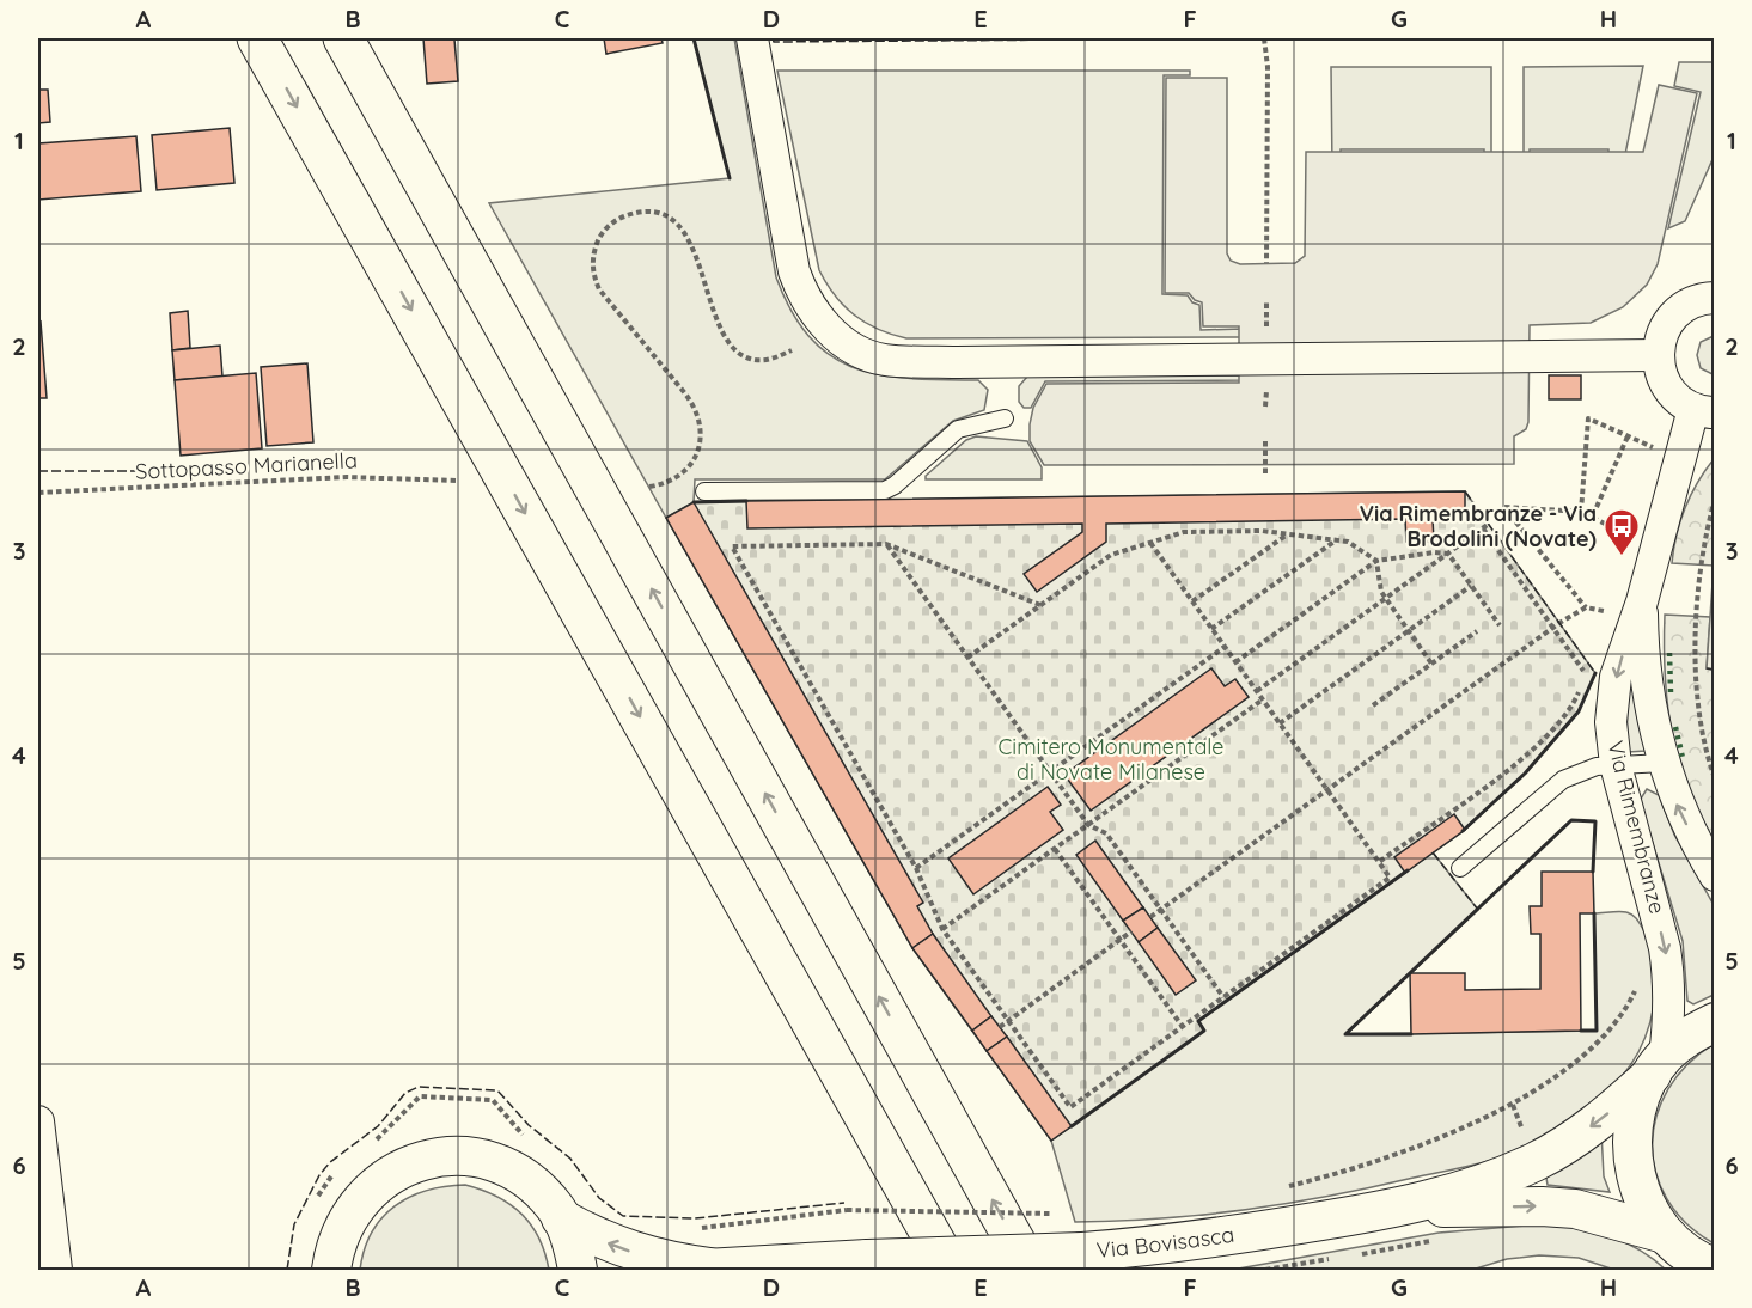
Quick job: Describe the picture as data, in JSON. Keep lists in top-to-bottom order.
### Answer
{
  "streets": {
    "street": ["Via Rimembranze", "Via Bovisasca"],
    "path": ["Sottopasso Marianella"]
  },
  "crossings": [
    ["Via Rimembranze", "Via Bovisasca"]
  ],
  "parks": ["Cimitero Monumentale di Novate Milanese"],
  "places": {
    "bus stop": ["Via Rimembranze - Via Brodolini (Novate)"]
  },
  "grid": {
    "columns": [
      "A",
      "B",
      "C",
      "D",
      "E",
      "F",
      "G",
      "H"
    ],
    "rows": [
      "1",
      "2",
      "3",
      "4",
      "5",
      "6"
    ]
  }
}
